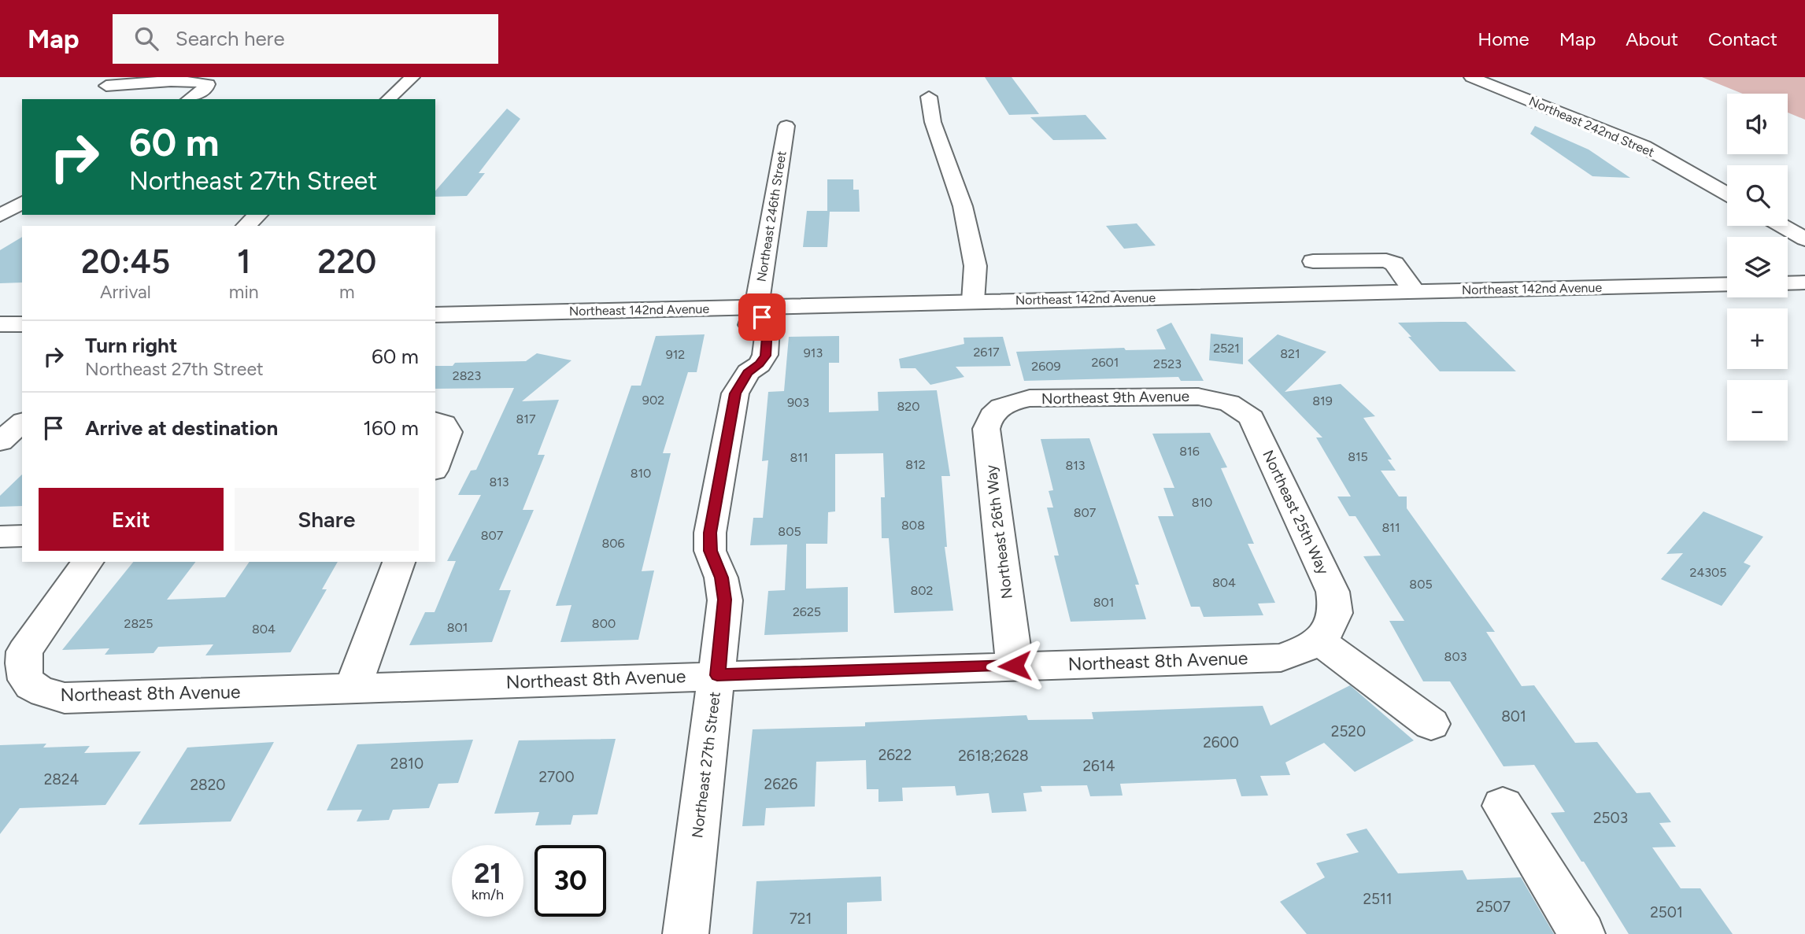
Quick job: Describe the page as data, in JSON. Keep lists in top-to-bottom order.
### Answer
{
  "streets": {
    "street": [
      "Northeast 242nd Street",
      "Northeast 246th Street",
      "Northeast 142nd Avenue",
      "Northeast 9th Avenue",
      "Northeast 25th Way",
      "Northeast 26th Way",
      "Northeast 8th Avenue",
      "Northeast 27th Street"
    ]
  },
  "crossings": [
    ["Northeast 246th Street", "Northeast 142nd Avenue"],
    ["Northeast 246th Street", "Northeast 27th Street"],
    ["Northeast 142nd Avenue", "Northeast 27th Street"],
    ["Northeast 9th Avenue", "Northeast 25th Way"],
    ["Northeast 9th Avenue", "Northeast 26th Way"],
    ["Northeast 25th Way", "Northeast 8th Avenue"],
    ["Northeast 26th Way", "Northeast 8th Avenue"],
    ["Northeast 8th Avenue", "Northeast 27th Street"]
  ],
  "house_numbers": [
    "2521",
    "2617",
    "913",
    "821",
    "912",
    "2601",
    "2523",
    "2609",
    "2823",
    "902",
    "819",
    "903",
    "820",
    "817",
    "816",
    "815",
    "811",
    "812",
    "813",
    "810",
    "813",
    "810",
    "807",
    "808",
    "811",
    "805",
    "807",
    "806",
    "24305",
    "804",
    "805",
    "802",
    "801",
    "2625",
    "2825",
    "800",
    "801",
    "804",
    "803",
    "801",
    "2520",
    "2600",
    "2622",
    "2618;2628",
    "2810",
    "2614",
    "2700",
    "2824",
    "2626",
    "2820",
    "2503",
    "2511",
    "2507",
    "2501",
    "721"
  ],
  "page": {
    "header": "Map",
    "search": "Search here",
    "nav": [
      "Home",
      "Map",
      "About",
      "Contact"
    ],
    "map_buttons": ["+", "−"],
    "turn": ["60 m", "Northeast 27th Street"],
    "eta": [
      "20:45",
      "Arrival",
      "1",
      "min",
      "220",
      "m"
    ],
    "list": [
      {
        "name": "Turn right",
        "note": "Northeast 27th Street",
        "value": "60 m"
      },
      {
        "name": "Arrive at destination",
        "value": "160 m"
      }
    ],
    "buttons": ["Exit", "Share"],
    "speed": "21 km/h",
    "limit": "30"
  }
}
